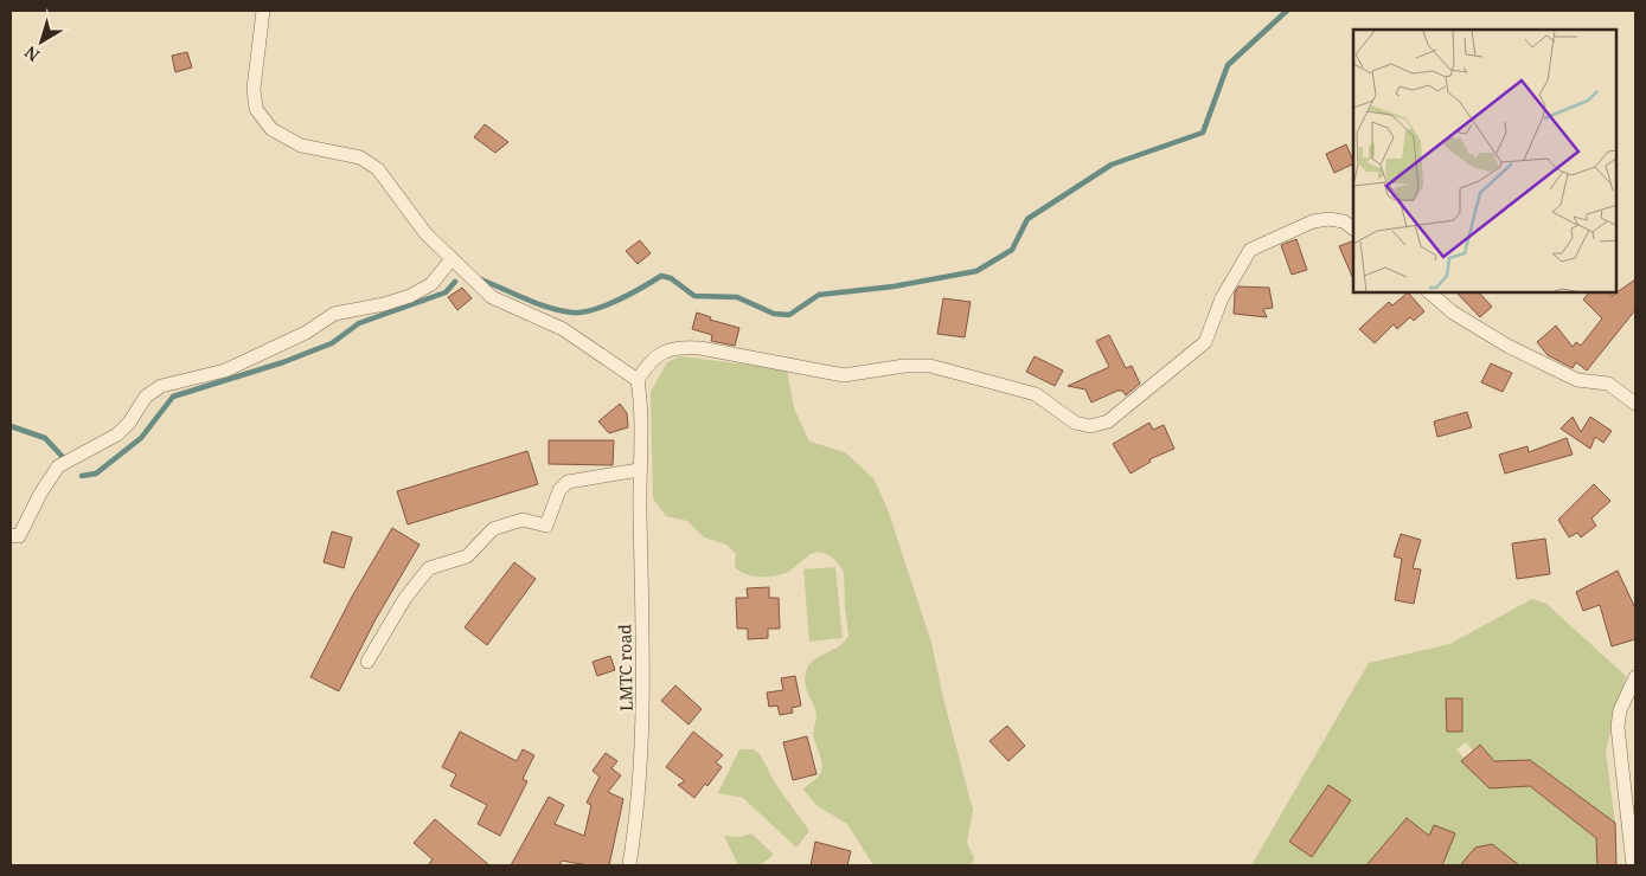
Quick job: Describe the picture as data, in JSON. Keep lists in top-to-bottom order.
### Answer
{
  "streets": {
    "street": ["LMTC road"]
  },
  "north": "bottom left"
}
